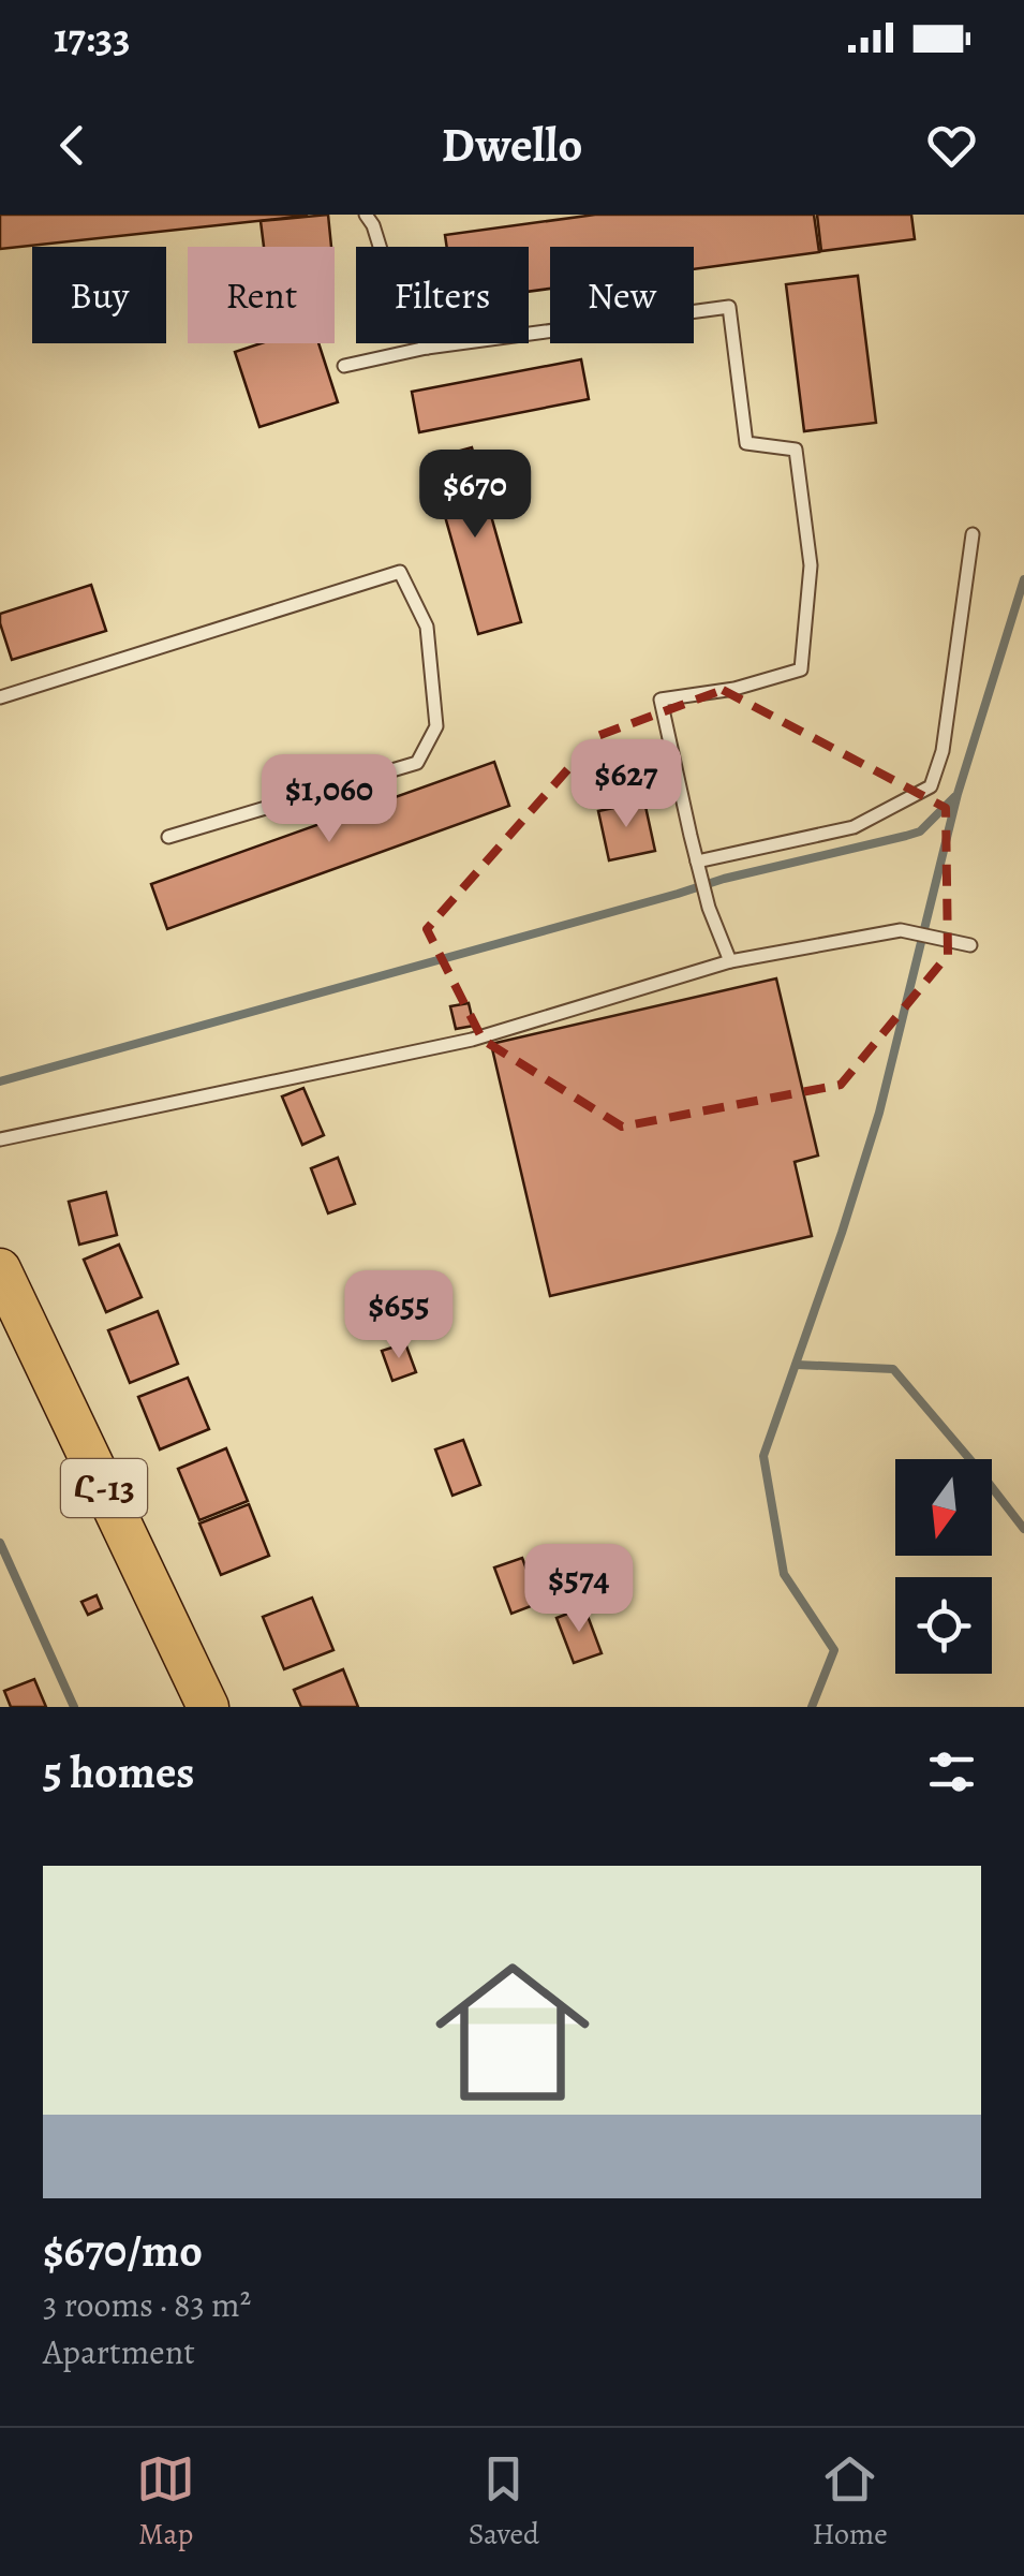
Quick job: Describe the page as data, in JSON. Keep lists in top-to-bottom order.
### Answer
{
  "streets": {
    "main road": ["Հ-13"]
  },
  "north": "bottom",
  "page": {
    "status": "17:33",
    "header": "Dwello",
    "chip": [
      "Buy",
      "Rent",
      "Filters",
      "New"
    ],
    "price": [
      "$670",
      "$627",
      "$1,060",
      "$655",
      "$574"
    ],
    "heading": "5 homes",
    "list": [
      {
        "name": "$670/mo",
        "note": "3 rooms · 83 m² · Apartment"
      }
    ],
    "tabs": ["Map", "Saved", "Home"]
  }
}
